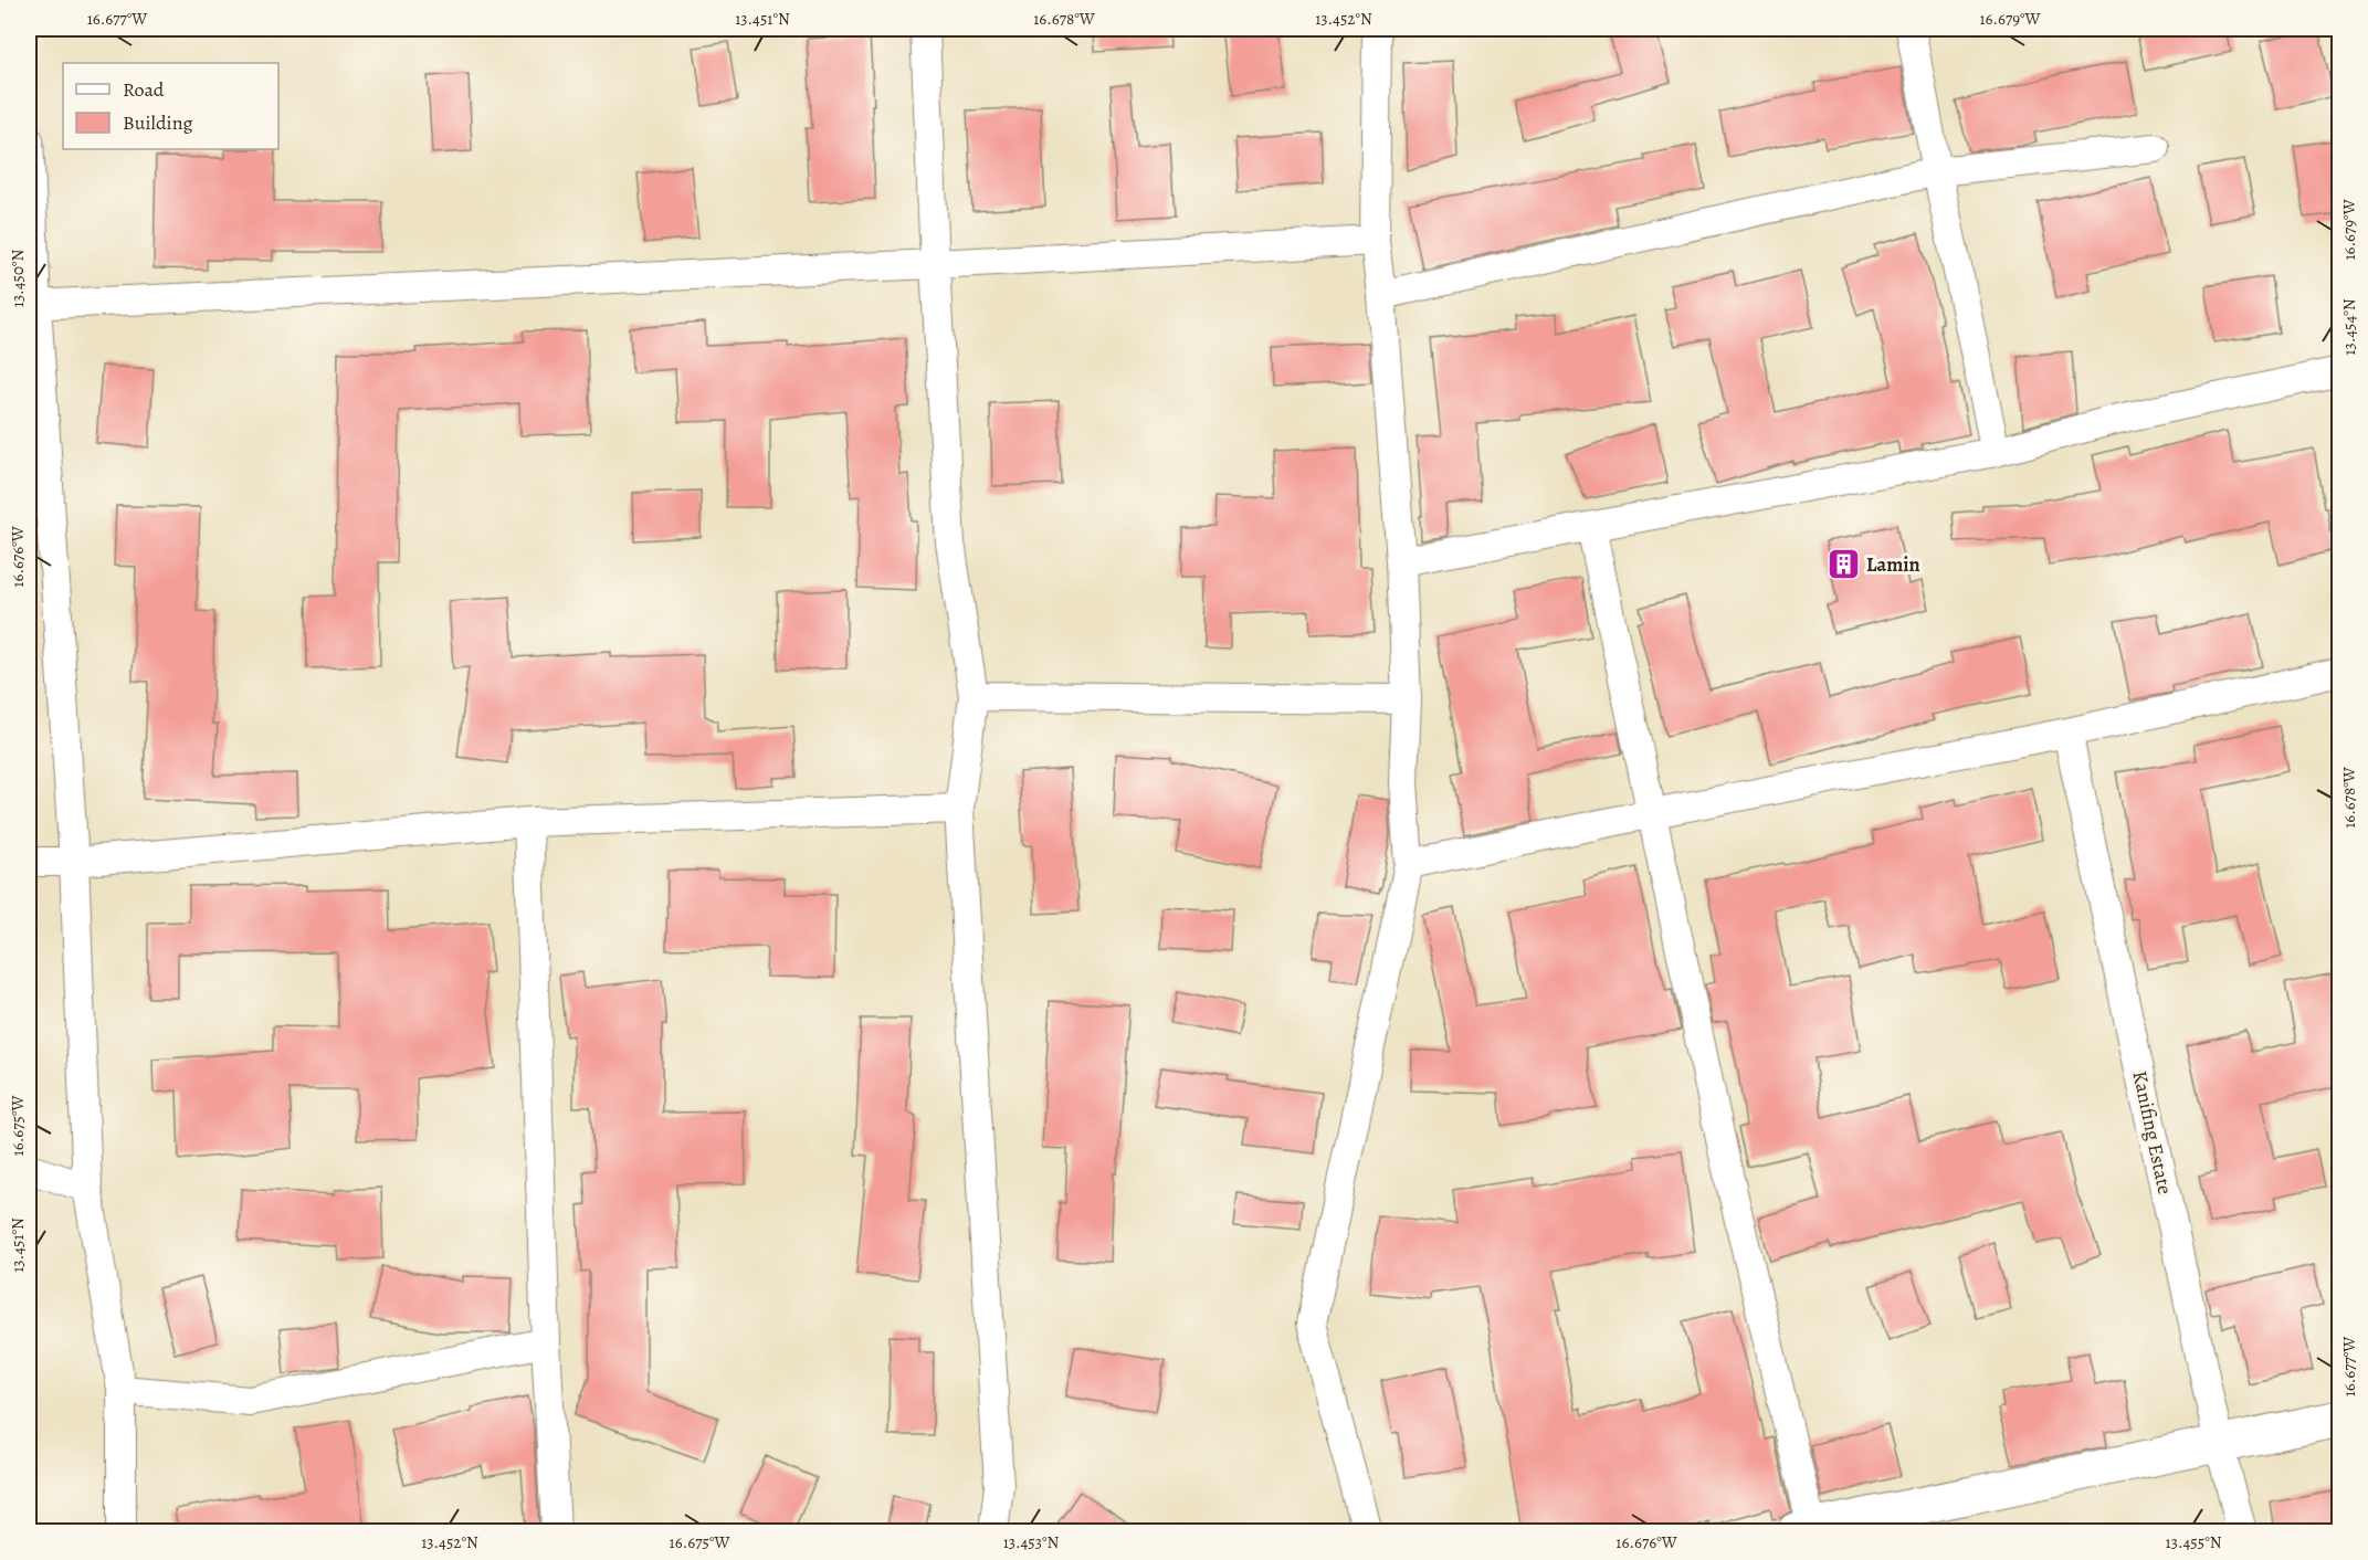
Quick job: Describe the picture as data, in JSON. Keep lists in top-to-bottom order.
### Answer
{
  "streets": {
    "street": ["Kanifing Estate"]
  },
  "places": {
    "building": ["Lamin"]
  },
  "legend": ["Road", "Building"],
  "coordinates": [
    "16.677°W",
    "13.451°N",
    "16.678°W",
    "13.452°N",
    "16.679°W",
    "13.450°N",
    "13.454°N",
    "16.676°W",
    "16.675°W",
    "13.453°N",
    "13.455°N"
  ]
}
